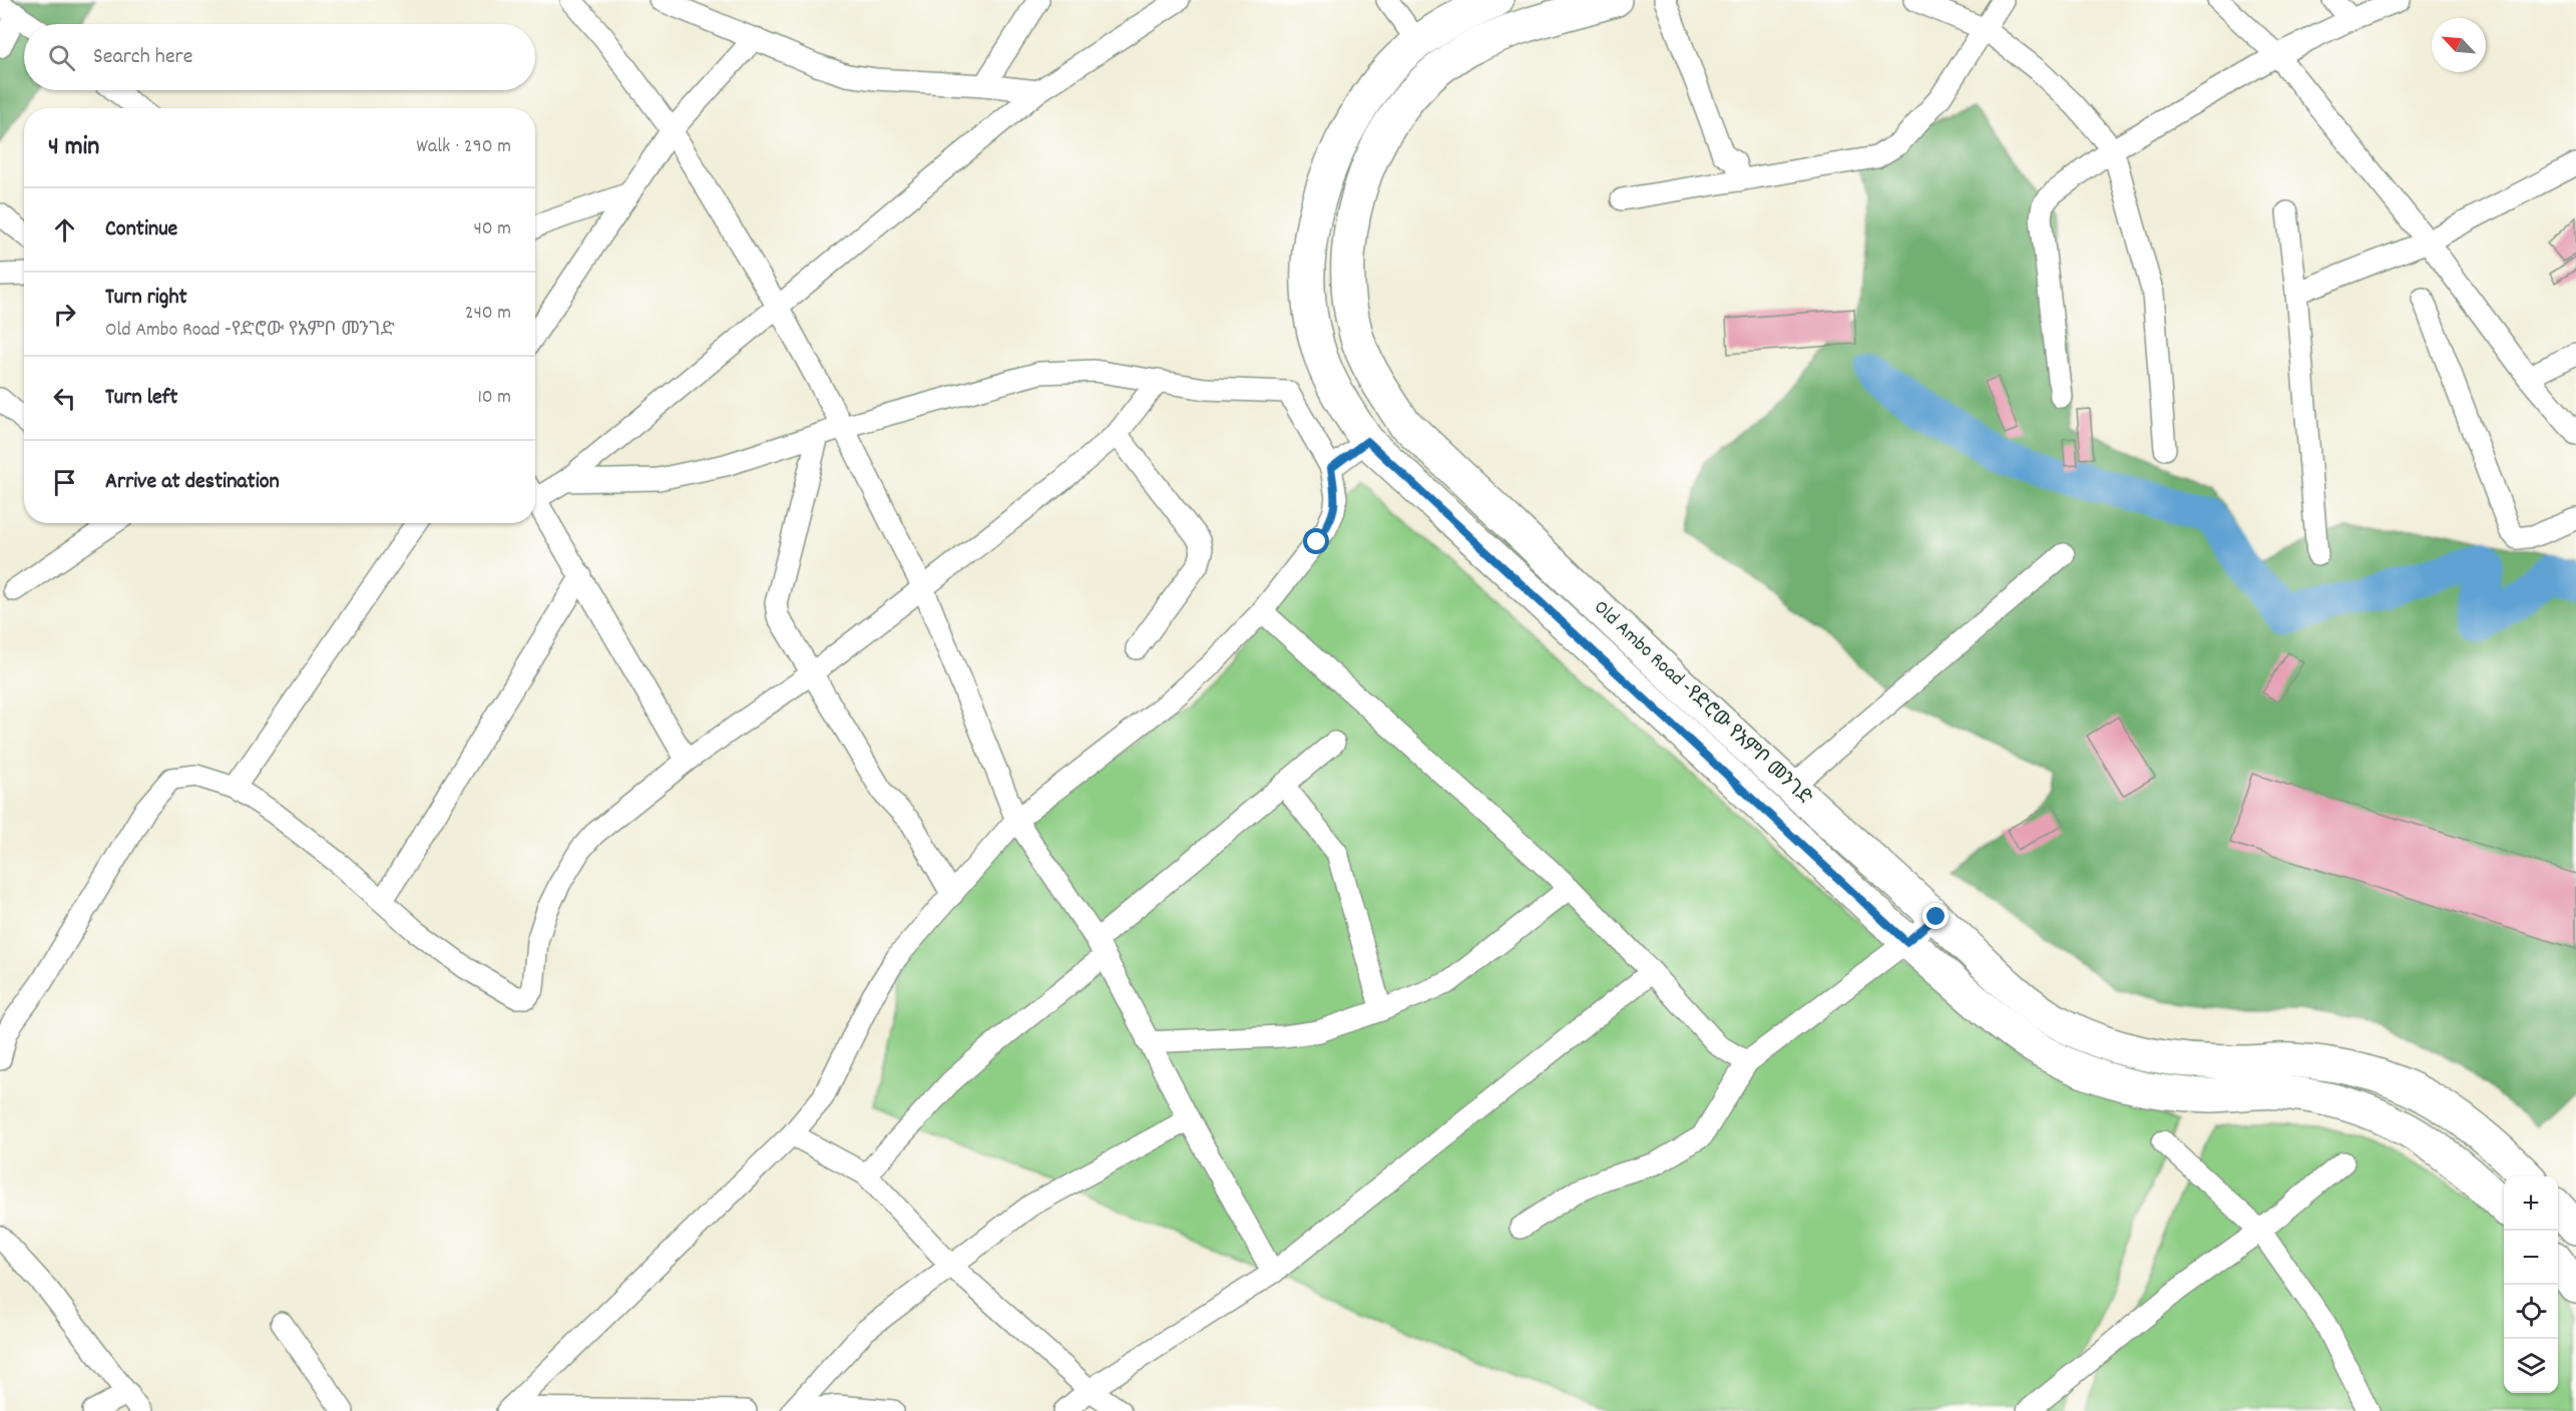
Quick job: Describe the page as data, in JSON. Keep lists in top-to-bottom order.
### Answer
{
  "streets": {
    "main road": ["Old Ambo Road -የድሮው የአምቦ መንገድ"]
  },
  "north": "top left",
  "page": {
    "search": "Search here",
    "heading": ["4 min", "Walk · 290 m"],
    "list": [
      ["Continue", "40 m"],
      ["Turn right", "Old Ambo Road -የድሮው የአምቦ መንገድ", "240 m"],
      ["Turn left", "10 m"],
      "Arrive at destination"
    ],
    "map_buttons": ["+", "−"]
  }
}
